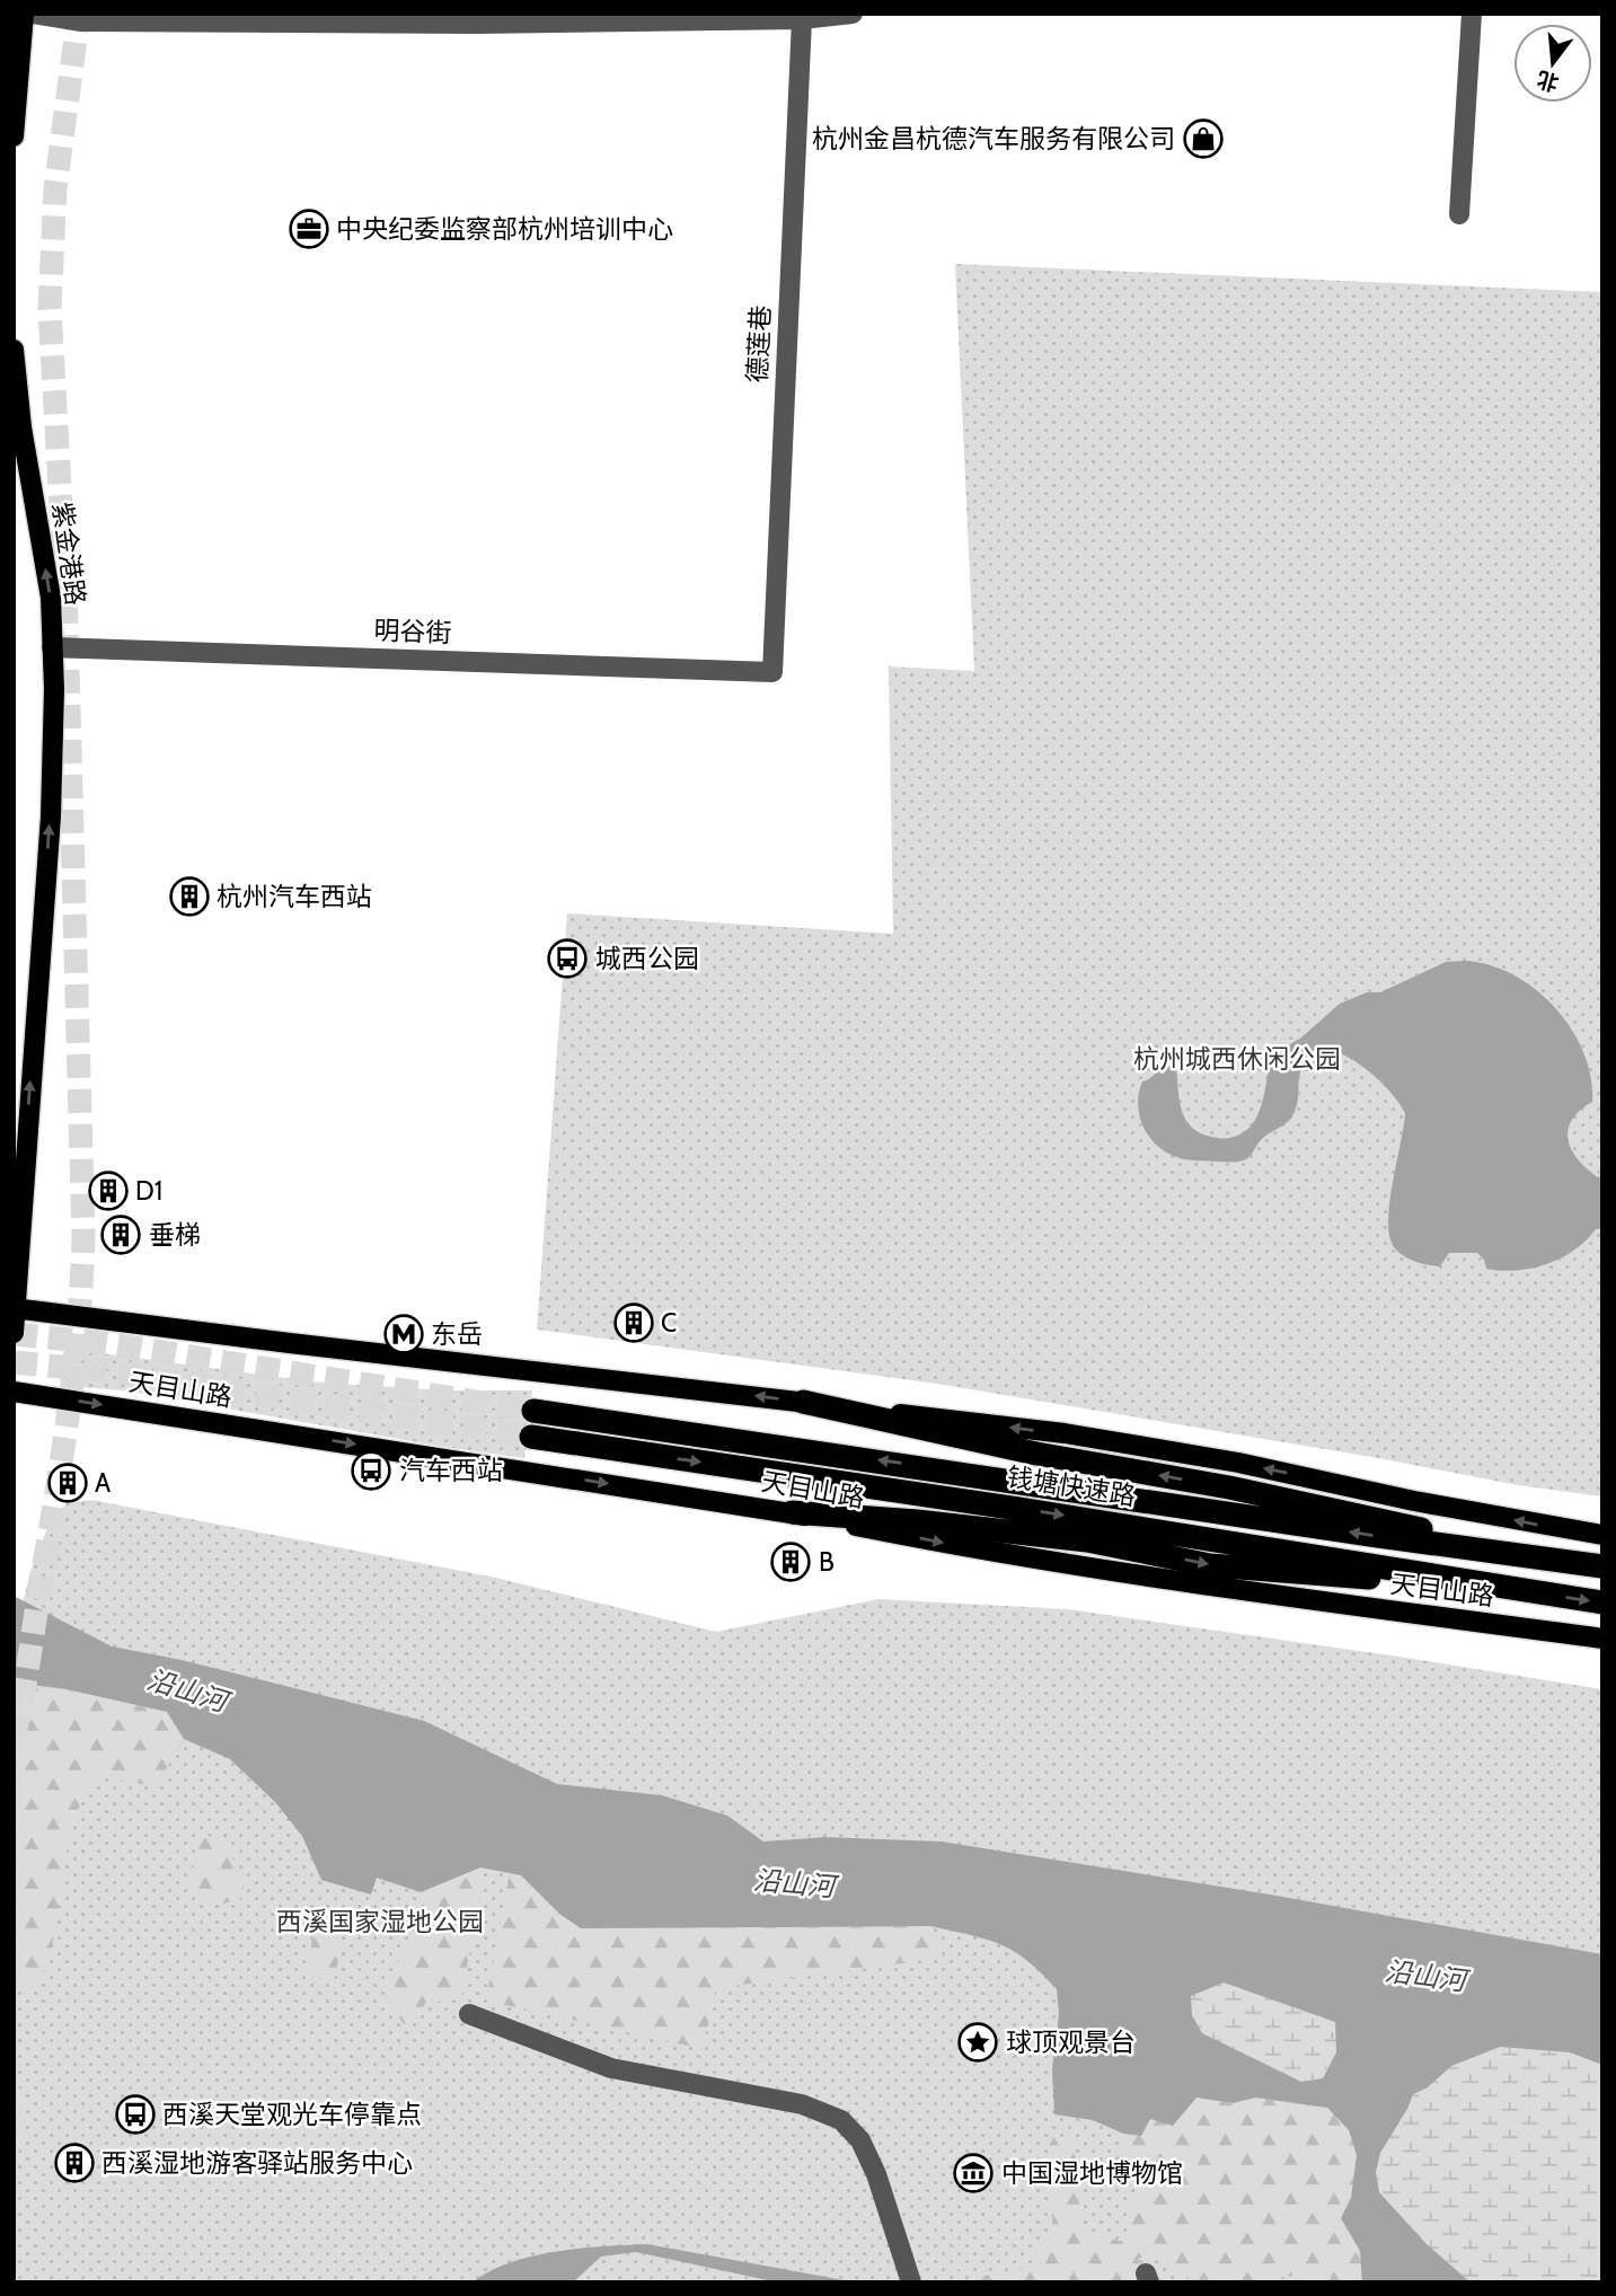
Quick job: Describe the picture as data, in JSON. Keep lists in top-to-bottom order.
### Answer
{
  "streets": {
    "highway": ["钱塘快速路"],
    "main road": ["紫金港路", "天目山路"],
    "street": ["德莲巷", "明谷街"]
  },
  "crossings": [
    ["德莲巷", "明谷街"],
    ["紫金港路", "明谷街"]
  ],
  "one_way": ["紫金港路"],
  "water": ["沿山河"],
  "parks": ["杭州城西休闲公园", "西溪国家湿地公园"],
  "places": {
    "shop": ["杭州金昌杭德汽车服务有限公司"],
    "office": ["中央纪委监察部杭州培训中心"],
    "building": [
      "杭州汽车西站",
      "D1",
      "垂梯",
      "C",
      "A",
      "B",
      "西溪湿地游客驿站服务中心"
    ],
    "bus stop": ["城西公园", "汽车西站", "西溪天堂观光车停靠点"],
    "metro station": ["东岳"],
    "place": ["球顶观景台"],
    "museum": ["中国湿地博物馆"]
  },
  "north": "bottom"
}
